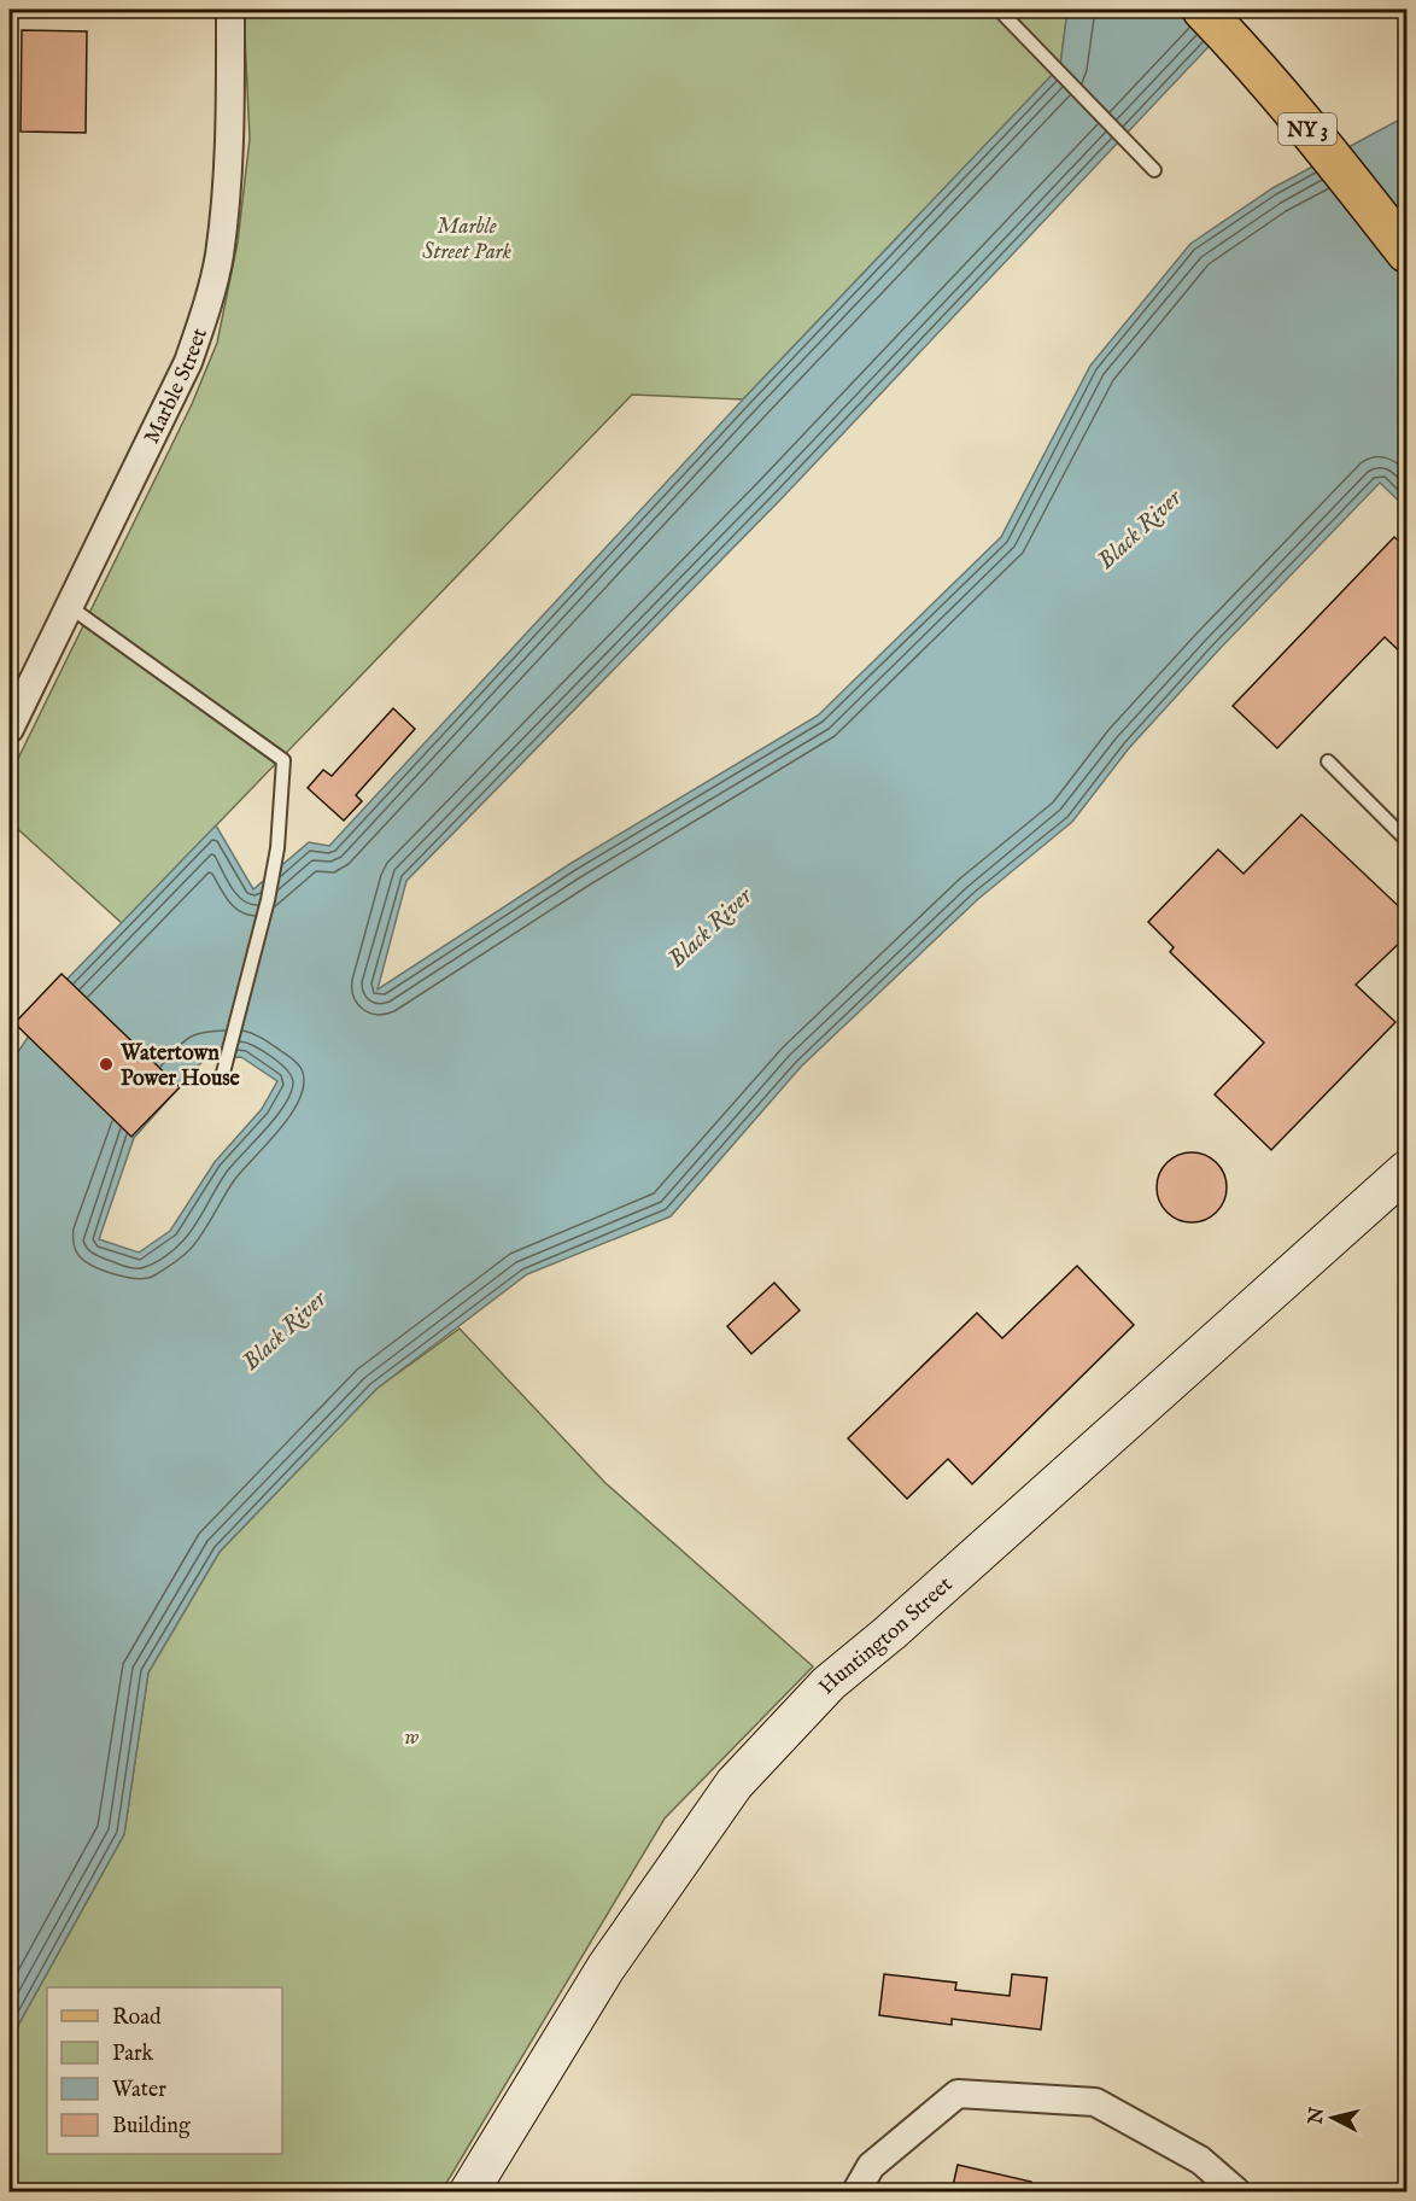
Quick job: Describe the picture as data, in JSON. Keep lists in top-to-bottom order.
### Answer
{
  "streets": {
    "main road": ["NY 3"],
    "street": ["Marble Street", "Huntington Street"]
  },
  "water": ["Black River"],
  "parks": ["Marble Street Park", "w"],
  "places": ["Watertown Power House"],
  "legend": [
    "Road",
    "Park",
    "Water",
    "Building"
  ],
  "north": "left"
}
